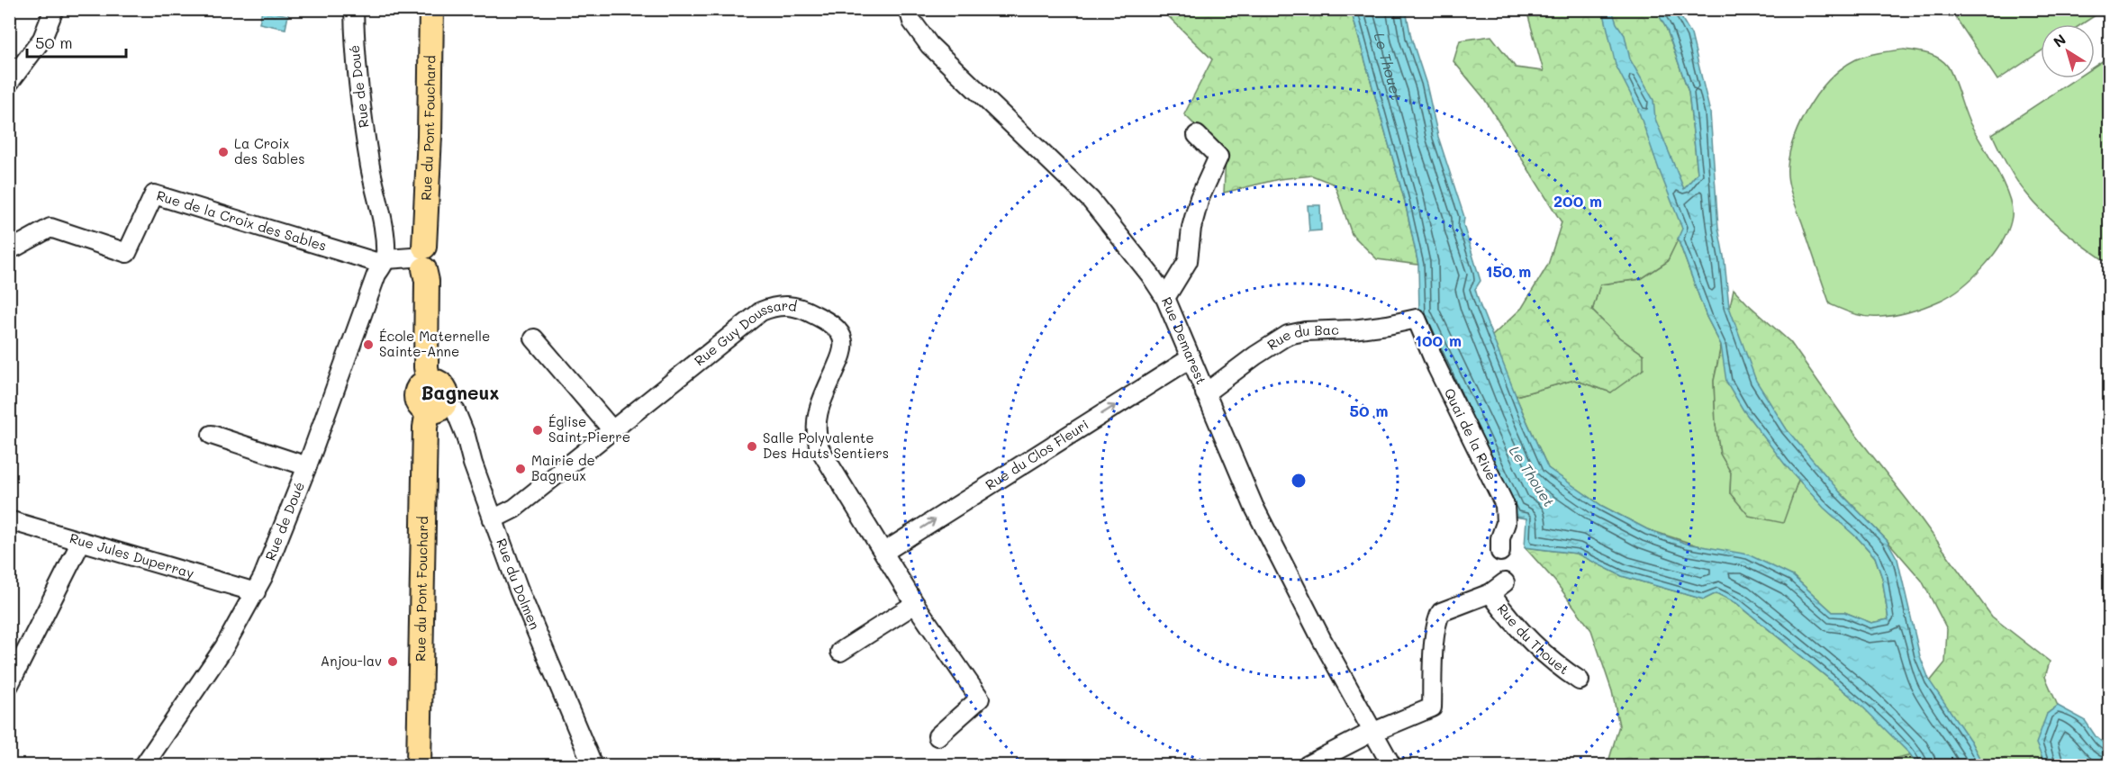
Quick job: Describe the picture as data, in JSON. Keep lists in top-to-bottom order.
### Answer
{
  "streets": {
    "main road": ["Rue du Pont Fouchard"],
    "street": [
      "Rue de Doué",
      "Rue de la Croix des Sables",
      "Rue Guy Doussard",
      "Rue du Bac",
      "Rue Demarest",
      "Quai de la Rive",
      "Rue du Clos Fleuri",
      "Rue Jules Duperray",
      "Rue du Dolmen",
      "Rue du Thouet"
    ]
  },
  "crossings": [
    ["Rue de Doué", "Rue de la Croix des Sables"],
    ["Rue de Doué", "Rue Jules Duperray"],
    ["Rue du Pont Fouchard", "Rue du Dolmen"],
    ["Rue Guy Doussard", "Rue du Clos Fleuri"],
    ["Rue Guy Doussard", "Rue du Dolmen"],
    ["Rue du Bac", "Rue Demarest"],
    ["Rue du Bac", "Quai de la Rive"],
    ["Rue Demarest", "Rue du Clos Fleuri"]
  ],
  "one_way": ["Rue du Clos Fleuri"],
  "districts": ["Bagneux"],
  "water": ["Le Thouet"],
  "places": [
    "La Croix des Sables",
    "École Maternelle Sainte-Anne",
    "Église Saint-Pierre",
    "Salle Polyvalente Des Hauts Sentiers",
    "Mairie de Bagneux",
    "Anjou-lav"
  ],
  "scale_bar": "50 m",
  "north": "top left",
  "rings": [
    "200 m",
    "150 m",
    "100 m",
    "50 m"
  ]
}
